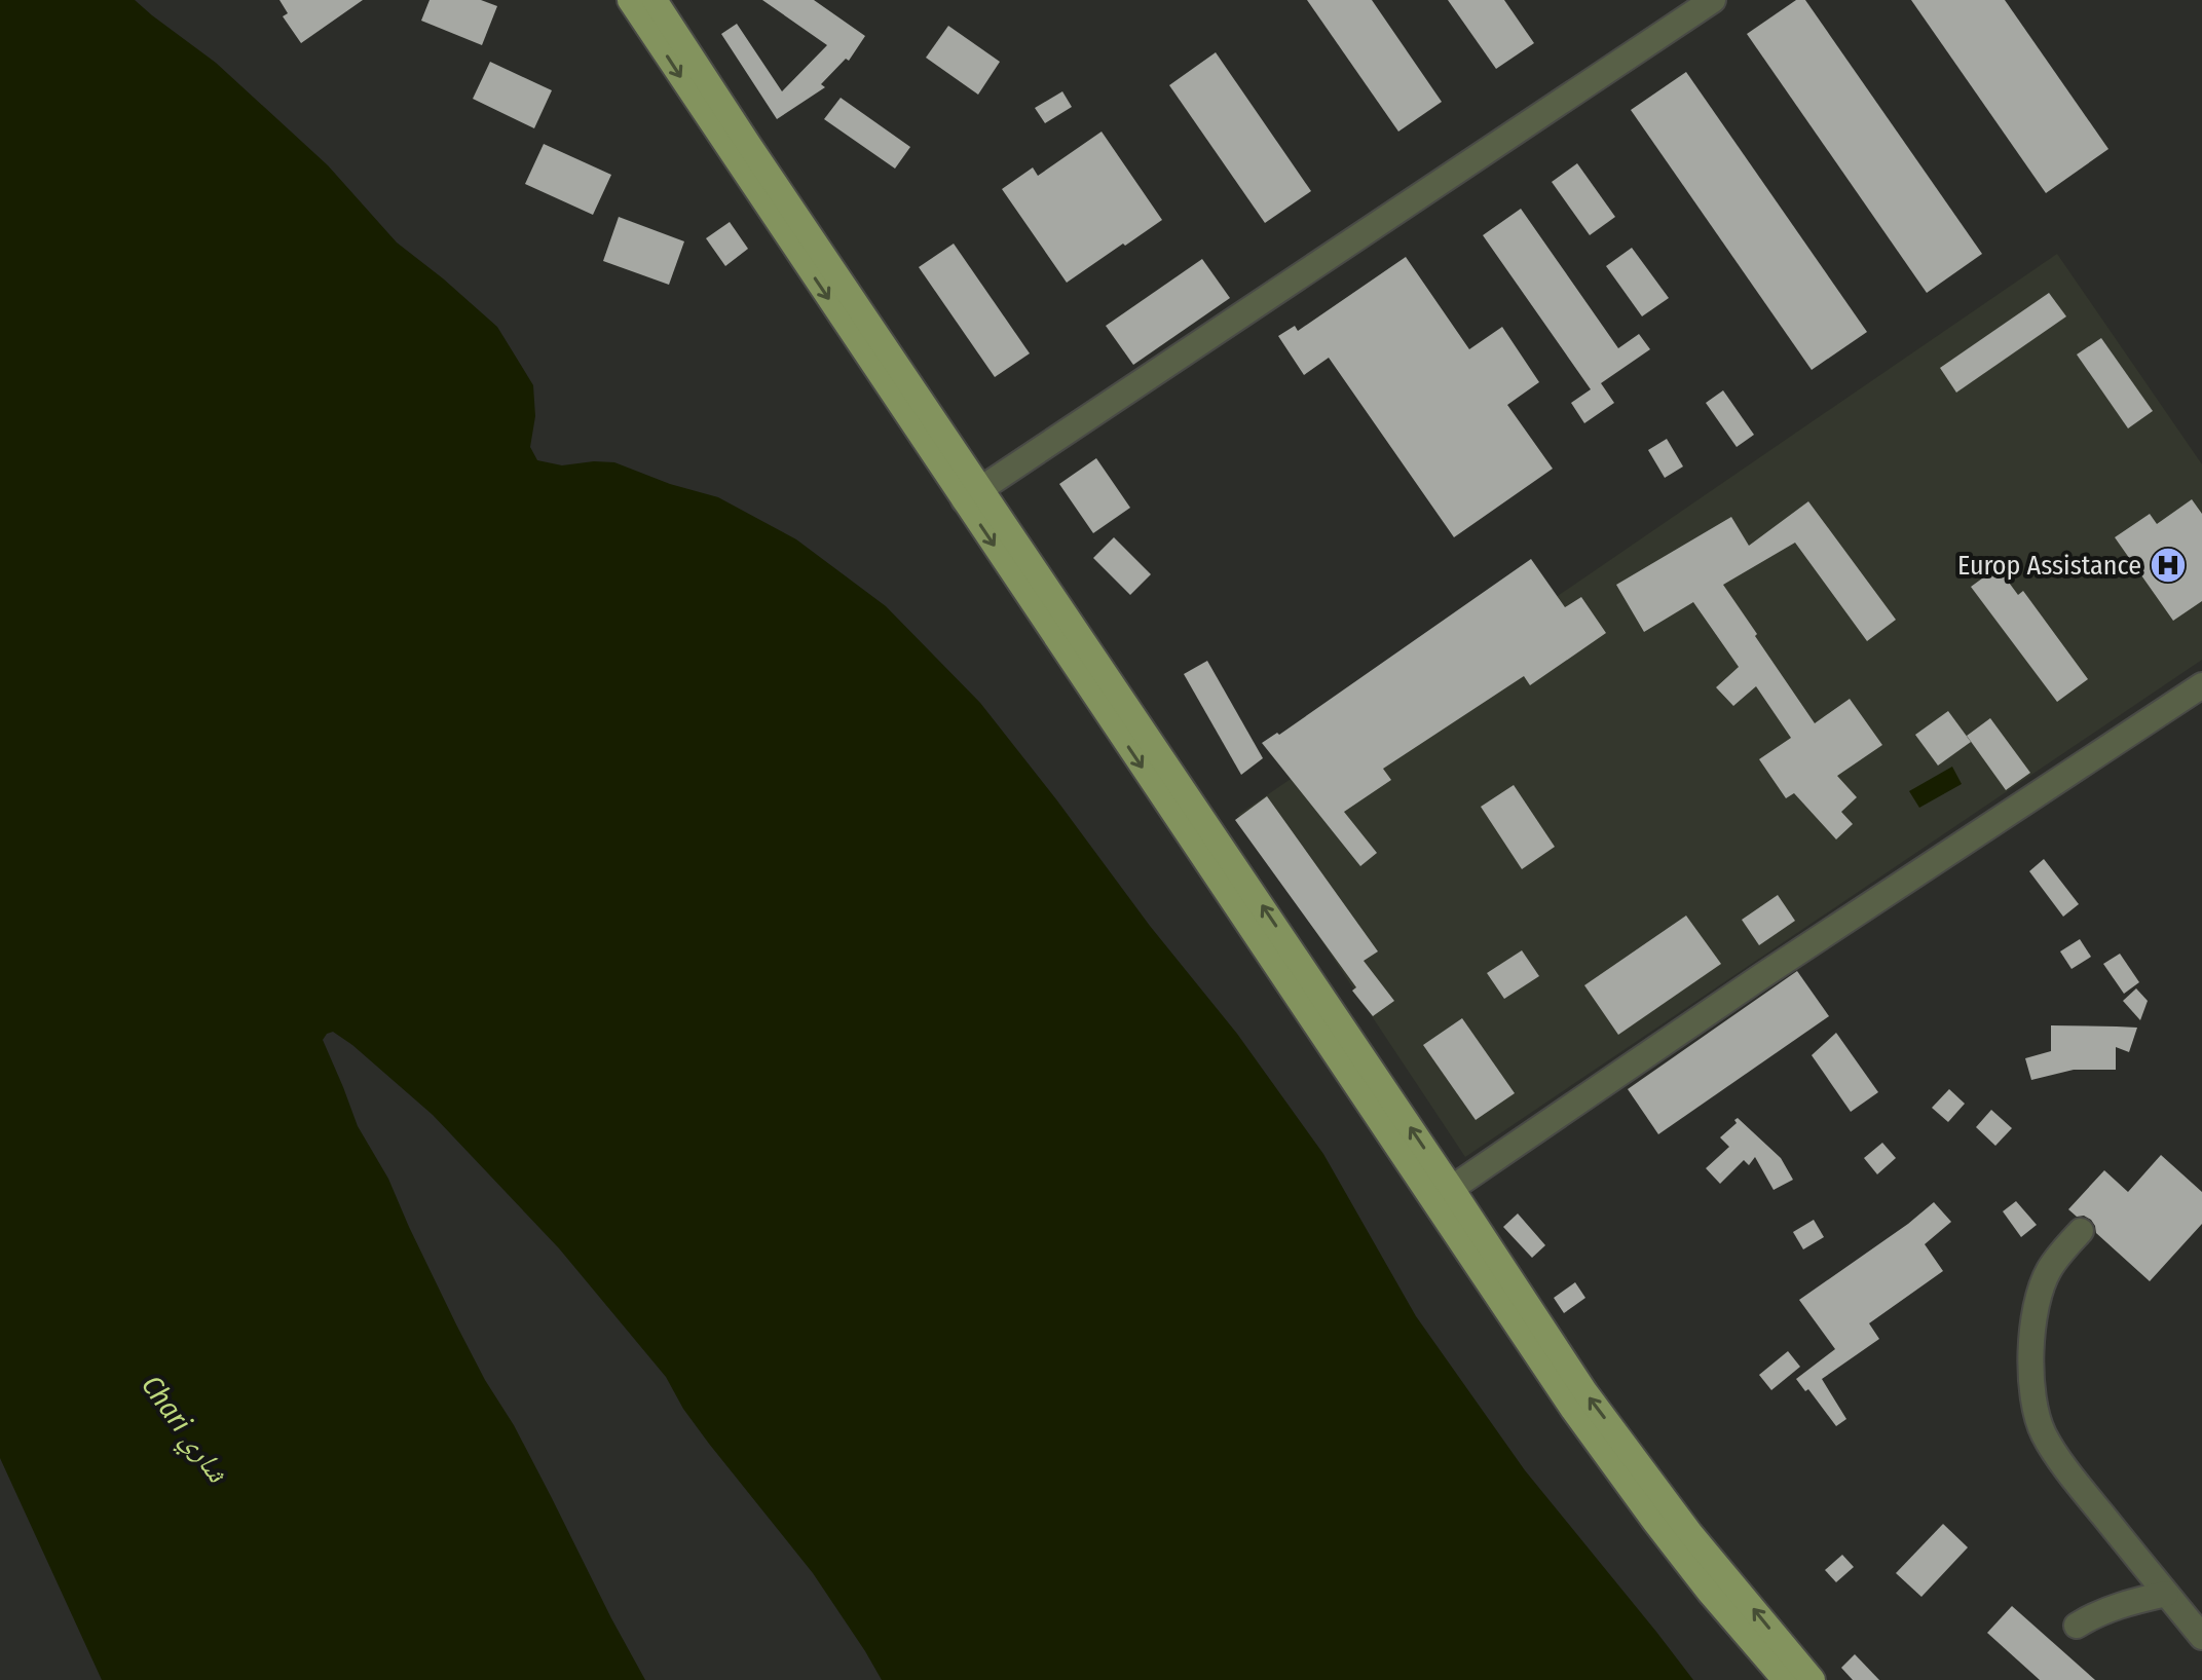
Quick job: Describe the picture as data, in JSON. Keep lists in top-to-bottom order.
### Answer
{
  "water": ["Chari شاري"],
  "places": {
    "hospital": ["Europ Assistance"]
  }
}
